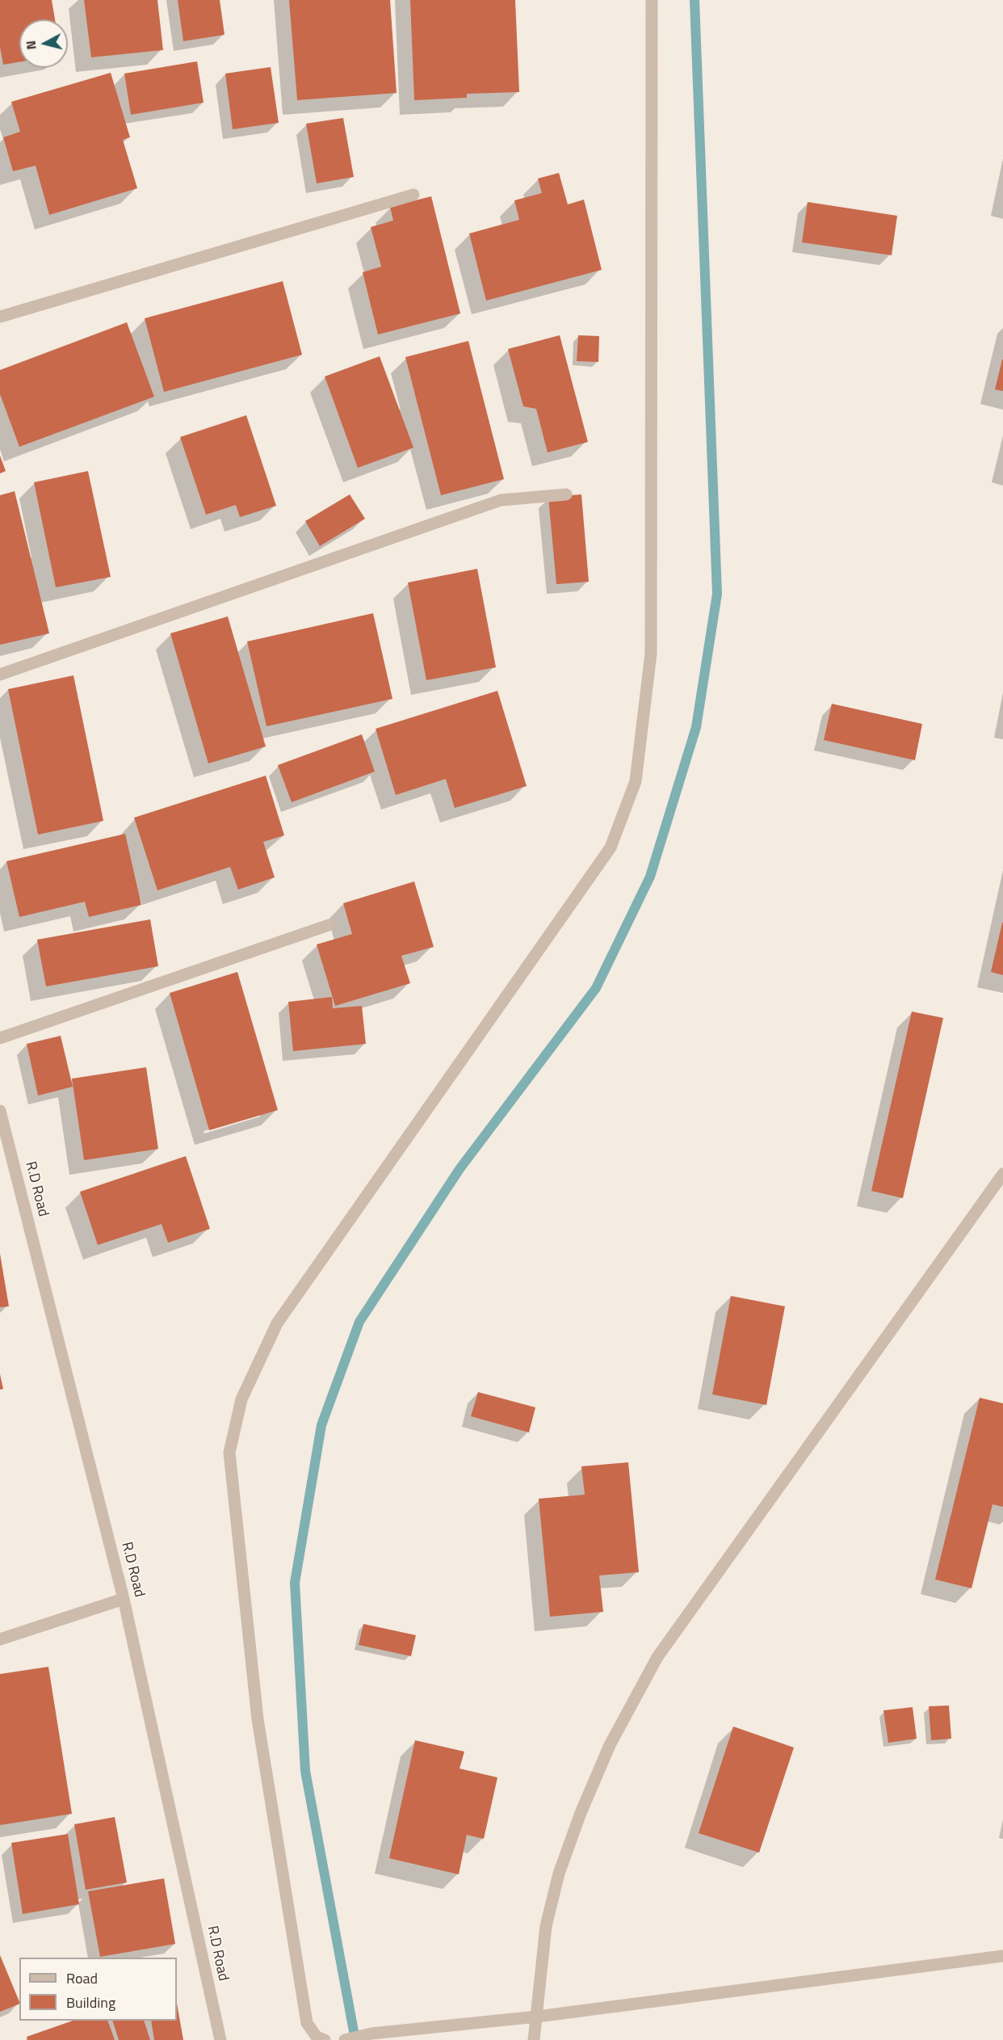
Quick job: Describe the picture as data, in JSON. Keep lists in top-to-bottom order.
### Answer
{
  "streets": {
    "street": ["R.D Road"]
  },
  "legend": ["Road", "Building"],
  "north": "left"
}
